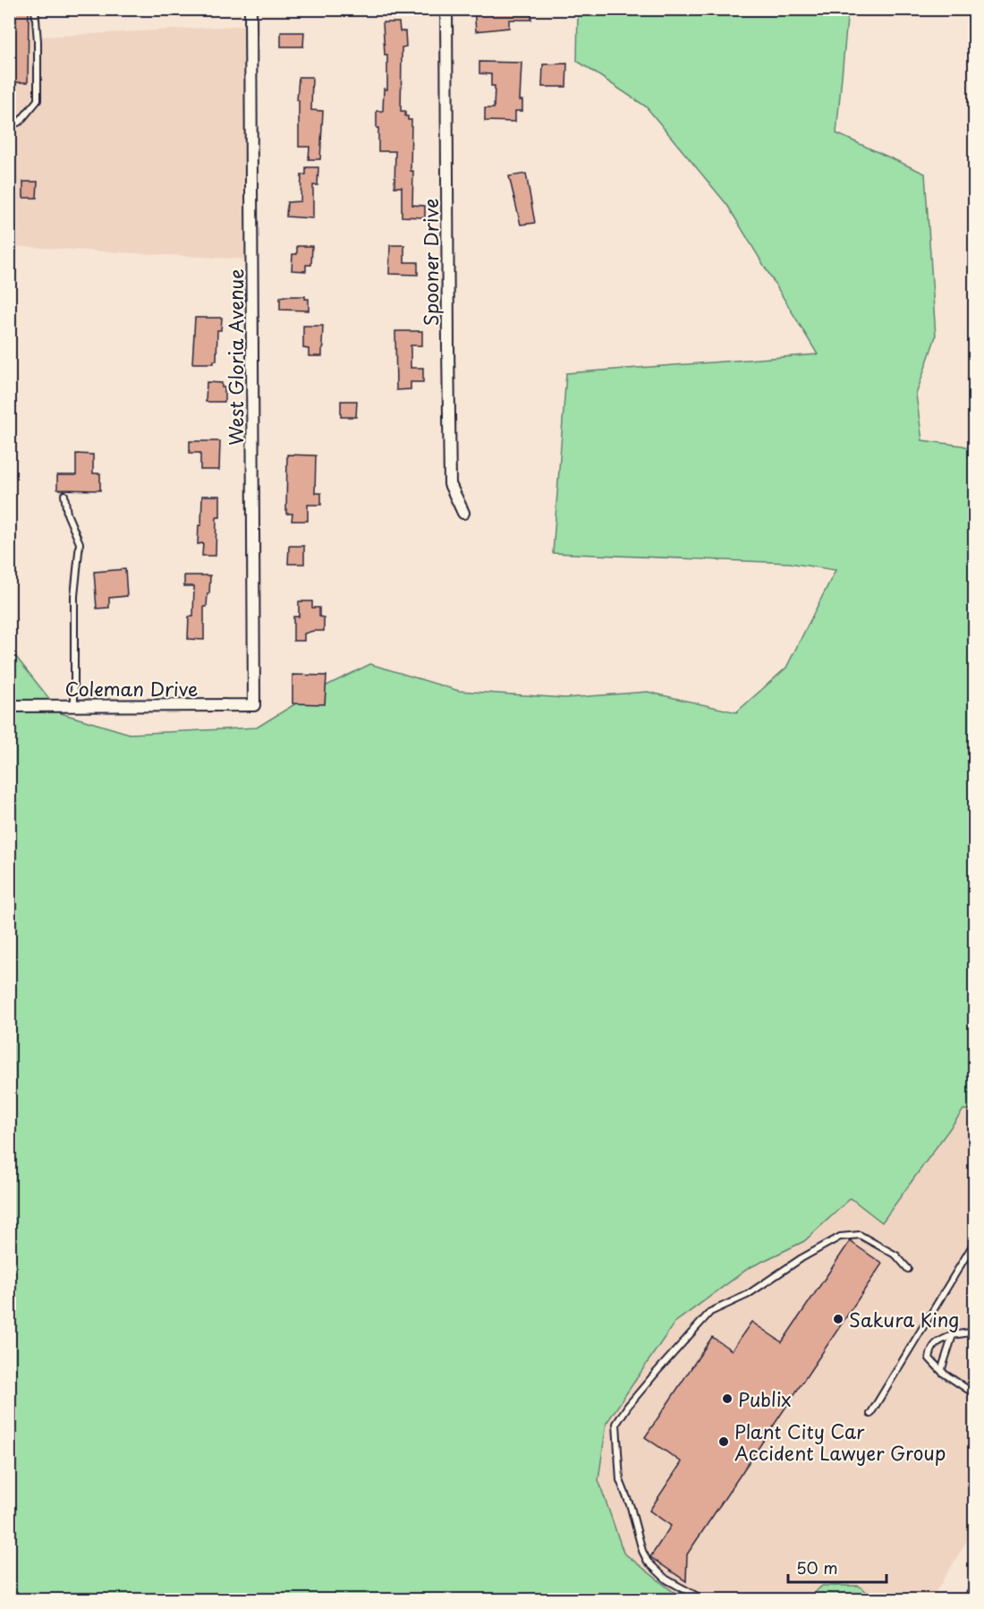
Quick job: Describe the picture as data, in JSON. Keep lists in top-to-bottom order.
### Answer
{
  "streets": {
    "street": ["Spooner Drive", "West Gloria Avenue", "Coleman Drive"]
  },
  "crossings": [
    ["West Gloria Avenue", "Coleman Drive"]
  ],
  "places": ["Sakura King", "Publix", "Plant City Car Accident Lawyer Group"],
  "scale_bar": "50 m"
}
